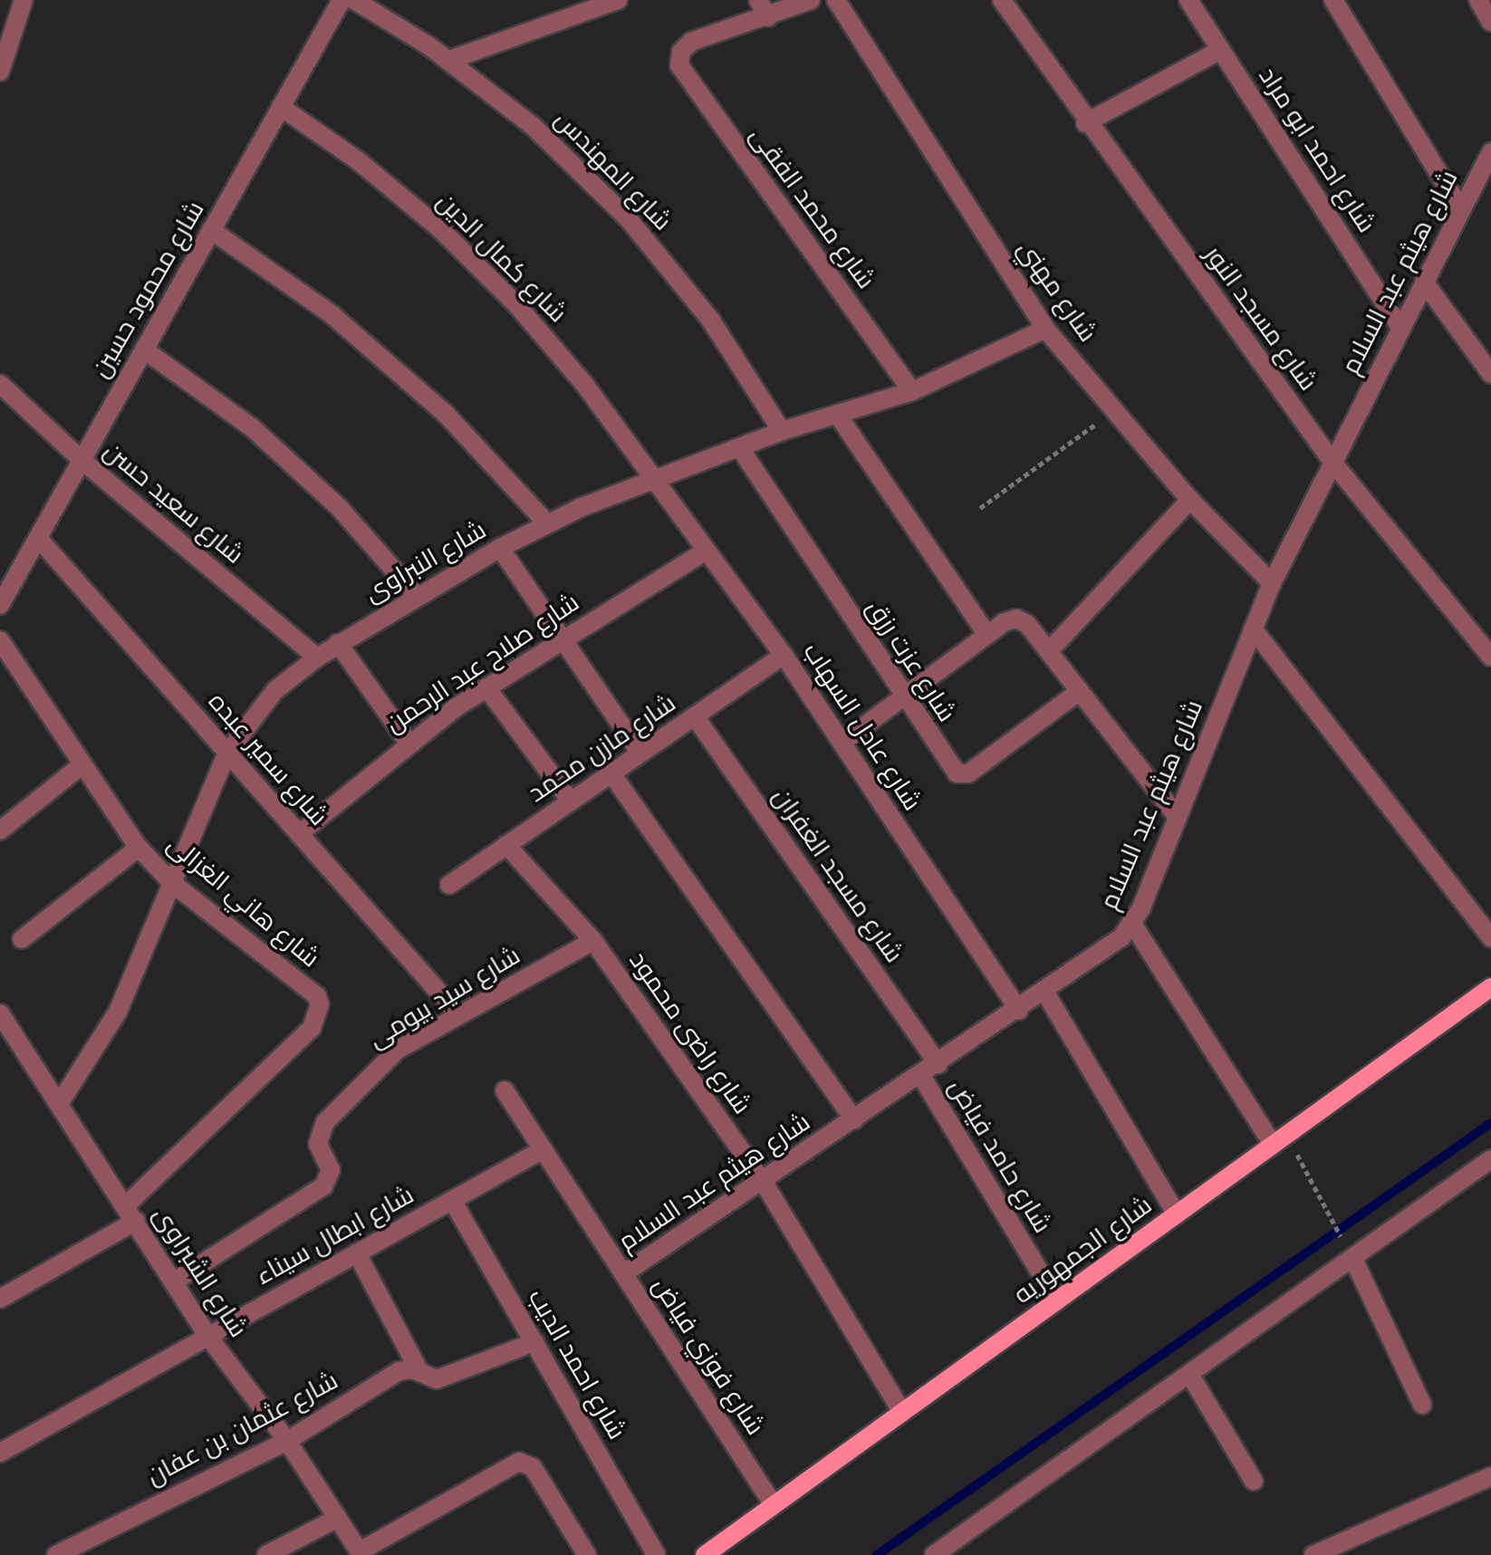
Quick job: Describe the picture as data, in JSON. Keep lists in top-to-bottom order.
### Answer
{
  "streets": {
    "main road": ["شارع الجمهوريه"],
    "street": [
      "شارع احمد ابو مراد",
      "شارع المهندس",
      "شارع محمد الفقى",
      "شارع كمال الدين",
      "شارع هيثم عبد السلام",
      "شارع محمود حسين",
      "شارع مهني",
      "شارع مسجد النور",
      "شارع سعيد حسن",
      "شارع النبراوى",
      "شارع عزت رزق",
      "شارع صلاح عبد الرحمن",
      "شارع عادل السهاب",
      "شارع مازن محمد",
      "شارع سمير عبده",
      "شارع مسجد الغفران",
      "شارع هاني الغزالى",
      "شارع سيد بيومى",
      "شارع راضى محمود",
      "شارع حامد فياض",
      "شارع ابطال سيناء",
      "شارع الشبراوى",
      "شارع فوزي فياض",
      "شارع احمد الديب",
      "شارع عثمان بن عفان"
    ]
  },
  "crossings": [
    ["شارع احمد ابو مراد", "شارع هيثم عبد السلام"],
    ["شارع المهندس", "شارع النبراوى"],
    ["شارع محمد الفقى", "شارع النبراوى"],
    ["شارع كمال الدين", "شارع محمود حسين"],
    ["شارع كمال الدين", "شارع النبراوى"],
    ["شارع كمال الدين", "شارع عادل السهاب"],
    ["شارع هيثم عبد السلام", "شارع مهني"],
    ["شارع هيثم عبد السلام", "شارع مسجد النور"],
    ["شارع هيثم عبد السلام", "شارع عادل السهاب"],
    ["شارع هيثم عبد السلام", "شارع مسجد الغفران"],
    ["شارع هيثم عبد السلام", "شارع راضى محمود"],
    ["شارع هيثم عبد السلام", "شارع حامد فياض"],
    ["شارع هيثم عبد السلام", "شارع فوزي فياض"],
    ["شارع محمود حسين", "شارع سعيد حسن"],
    ["شارع محمود حسين", "شارع سمير عبده"],
    ["شارع مهني", "شارع النبراوى"],
    ["شارع سعيد حسن", "شارع النبراوى"],
    ["شارع النبراوى", "شارع عزت رزق"],
    ["شارع النبراوى", "شارع عادل السهاب"],
    ["شارع النبراوى", "شارع سمير عبده"],
    ["شارع النبراوى", "شارع هاني الغزالى"],
    ["شارع النبراوى", "شارع الشبراوى"],
    ["شارع صلاح عبد الرحمن", "شارع عادل السهاب"],
    ["شارع صلاح عبد الرحمن", "شارع سمير عبده"],
    ["شارع عادل السهاب", "شارع مازن محمد"],
    ["شارع مازن محمد", "شارع مسجد الغفران"],
    ["شارع مازن محمد", "شارع راضى محمود"],
    ["شارع سمير عبده", "شارع سيد بيومى"],
    ["شارع هاني الغزالى", "شارع الشبراوى"],
    ["شارع سيد بيومى", "شارع راضى محمود"],
    ["شارع سيد بيومى", "شارع الشبراوى"],
    ["شارع راضى محمود", "شارع الجمهوريه"],
    ["شارع حامد فياض", "شارع الجمهوريه"],
    ["شارع ابطال سيناء", "شارع الشبراوى"],
    ["شارع ابطال سيناء", "شارع فوزي فياض"],
    ["شارع ابطال سيناء", "شارع احمد الديب"],
    ["شارع الجمهوريه", "شارع فوزي فياض"],
    ["شارع الشبراوى", "شارع عثمان بن عفان"],
    ["شارع احمد الديب", "شارع عثمان بن عفان"]
  ]
}
